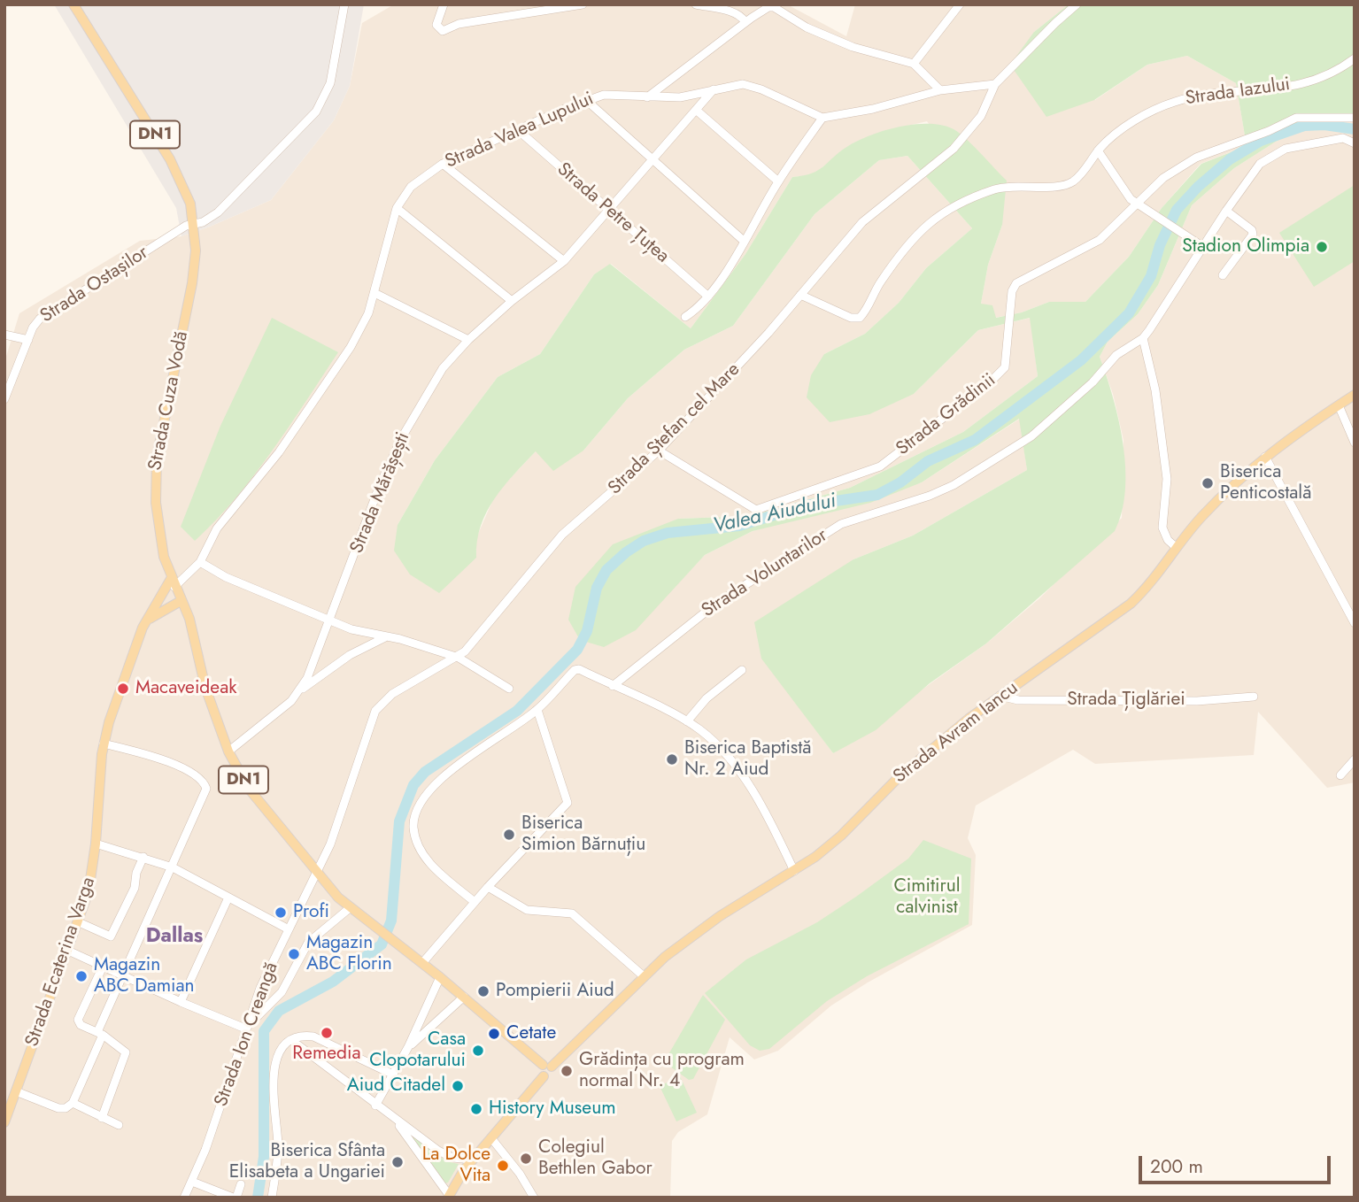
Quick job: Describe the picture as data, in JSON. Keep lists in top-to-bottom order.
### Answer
{
  "streets": {
    "main road": [
      "DN1",
      "Strada Cuza Vodă",
      "Strada Avram Iancu",
      "Strada Ecaterina Varga"
    ],
    "street": [
      "Strada Iazului",
      "Strada Valea Lupului",
      "Strada Petre Țuțea",
      "Strada Ostașilor",
      "Strada Grădinii",
      "Strada Ștefan cel Mare",
      "Strada Mărășești",
      "Strada Voluntarilor",
      "Strada Țiglăriei",
      "Strada Ion Creangă"
    ]
  },
  "crossings": [
    ["Strada Iazului", "Strada Ștefan cel Mare"],
    ["Strada Valea Lupului", "Strada Petre Țuțea"],
    ["Strada Valea Lupului", "Strada Cuza Vodă"],
    ["Strada Valea Lupului", "Strada Mărășești"],
    ["Strada Valea Lupului", "Strada Ecaterina Varga"],
    ["DN1", "Strada Cuza Vodă"],
    ["DN1", "Strada Avram Iancu"],
    ["Strada Petre Țuțea", "Strada Mărășești"],
    ["Strada Ostașilor", "Strada Cuza Vodă"],
    ["Strada Cuza Vodă", "Strada Ștefan cel Mare"],
    ["Strada Cuza Vodă", "Strada Mărășești"],
    ["Strada Cuza Vodă", "Strada Ecaterina Varga"],
    ["Strada Cuza Vodă", "Strada Ion Creangă"],
    ["Strada Grădinii", "Strada Ștefan cel Mare"],
    ["Strada Ștefan cel Mare", "Strada Ion Creangă"],
    ["Strada Țiglăriei", "Strada Avram Iancu"]
  ],
  "districts": ["Dallas"],
  "water": ["Valea Aiudului"],
  "parks": ["Cimitirul calvinist"],
  "places": [
    "Stadion Olimpia",
    "Biserica Penticostală",
    "Macaveideak",
    "Biserica Baptistă Nr. 2 Aiud",
    "Biserica Simion Bărnuțiu",
    "Profi",
    "Magazin ABC Florin",
    "Magazin ABC Damian",
    "Pompierii Aiud",
    "Remedia",
    "Cetate",
    "Casa Clopotarului",
    "Grădința cu program normal Nr. 4",
    "Aiud Citadel",
    "History Museum",
    "Colegiul Bethlen Gabor",
    "Biserica Sfânta Elisabeta a Ungariei",
    "La Dolce Vita"
  ],
  "scale_bar": "200 m"
}
